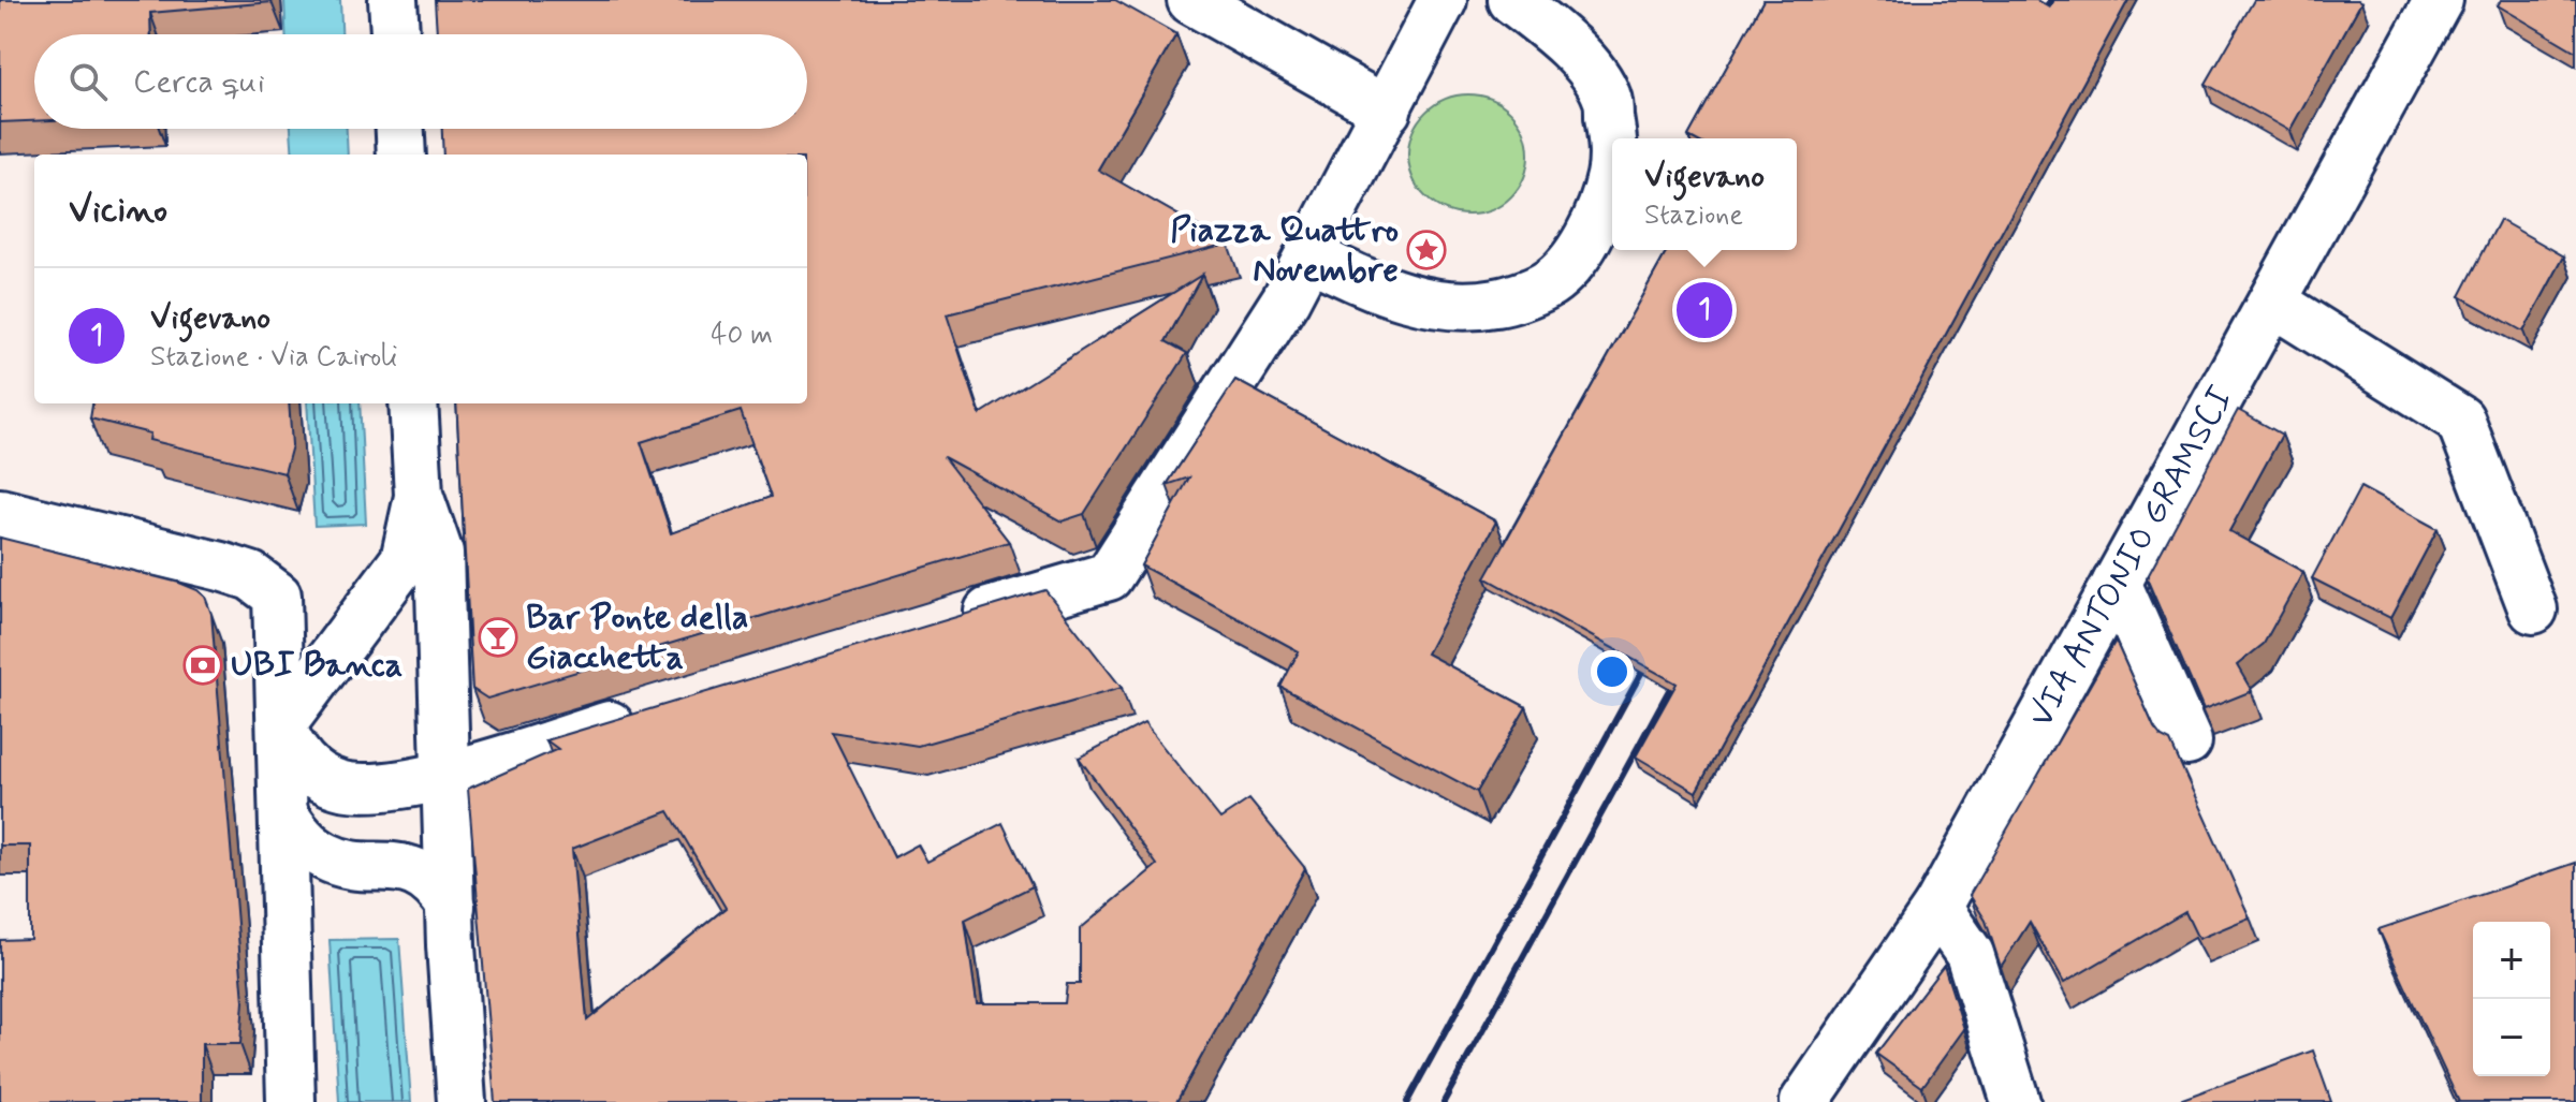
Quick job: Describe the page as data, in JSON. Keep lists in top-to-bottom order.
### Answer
{
  "streets": {
    "street": ["VIA ANTONIO GRAMSCI"]
  },
  "places": {
    "place": ["Piazza Quattro Novembre"],
    "bar": ["Bar Ponte della Giacchetta"],
    "bank": ["UBI Banca"]
  },
  "page": {
    "search": "Cerca qui",
    "popup": ["Vigevano", "Stazione"],
    "heading": "Vicino",
    "list": [
      {
        "mark": "1",
        "name": "Vigevano",
        "note": "Stazione · Via Cairoli",
        "value": "40 m"
      }
    ],
    "pins": "1",
    "map_buttons": ["+", "−"]
  }
}
